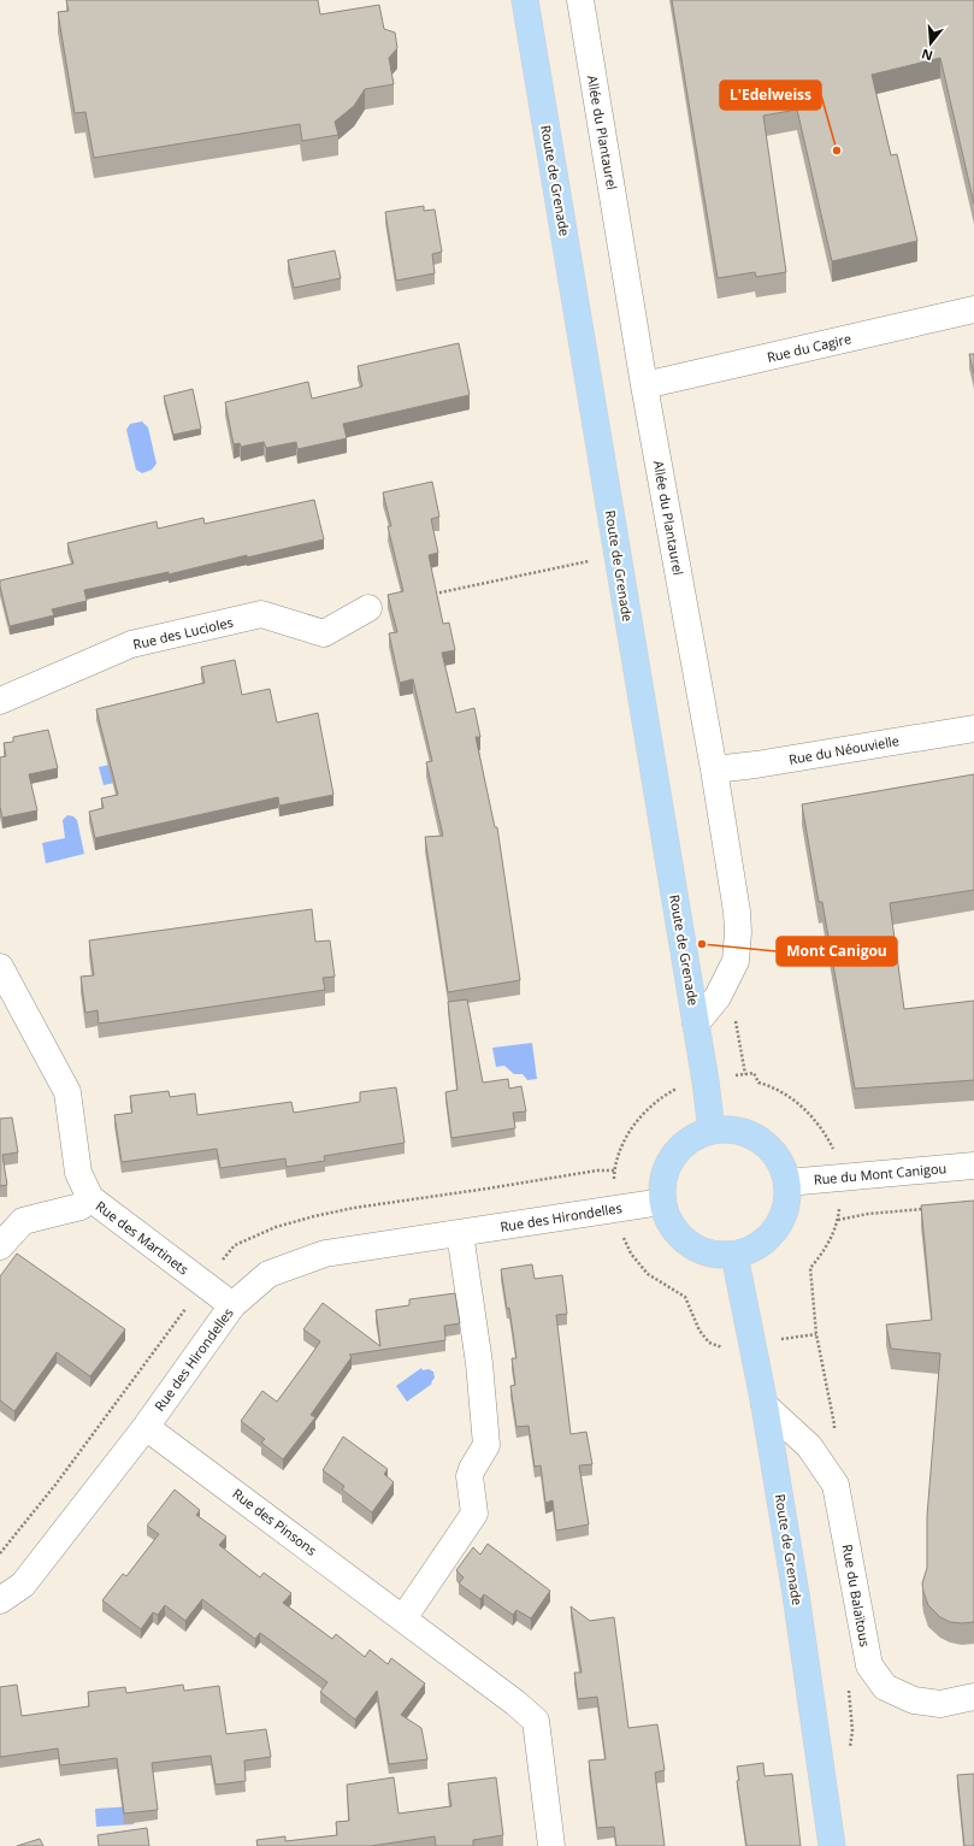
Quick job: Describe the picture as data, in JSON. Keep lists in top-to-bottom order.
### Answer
{
  "streets": {
    "main road": ["Route de Grenade"],
    "street": [
      "Allée du Plantaurel",
      "Rue du Cagire",
      "Rue des Lucioles",
      "Rue du Néouvielle",
      "Rue du Mont Canigou",
      "Rue des Hirondelles",
      "Rue des Martinets",
      "Rue des Pinsons",
      "Rue du Balaïtous"
    ]
  },
  "crossings": [
    ["Allée du Plantaurel", "Route de Grenade"],
    ["Allée du Plantaurel", "Rue du Cagire"],
    ["Allée du Plantaurel", "Rue du Néouvielle"],
    ["Route de Grenade", "Rue du Mont Canigou"],
    ["Route de Grenade", "Rue des Hirondelles"],
    ["Route de Grenade", "Rue du Balaïtous"],
    ["Rue du Mont Canigou", "Rue des Hirondelles"],
    ["Rue des Hirondelles", "Rue des Martinets"],
    ["Rue des Hirondelles", "Rue des Pinsons"]
  ],
  "places": ["L'Edelweiss", "Mont Canigou"],
  "north": "bottom"
}
